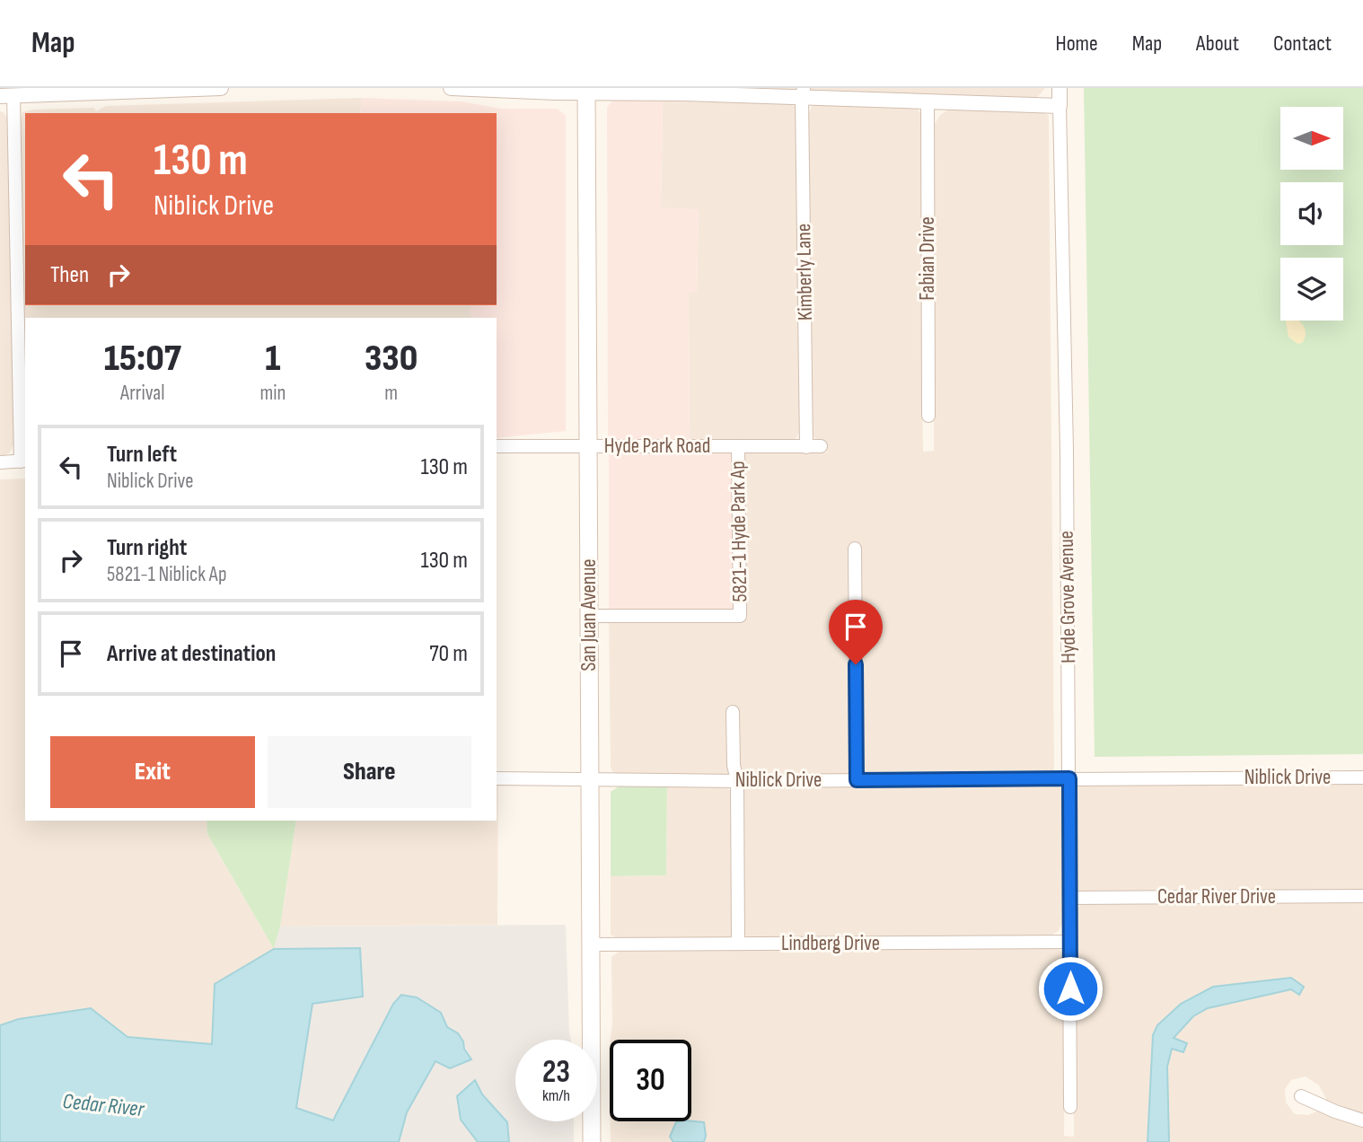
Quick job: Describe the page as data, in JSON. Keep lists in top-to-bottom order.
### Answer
{
  "streets": {
    "main road": ["San Juan Avenue"],
    "street": [
      "Fabian Drive",
      "Kimberly Lane",
      "Hyde Park Road",
      "5821-1 Hyde Park Ap",
      "Hyde Grove Avenue",
      "Niblick Drive",
      "Cedar River Drive",
      "Lindberg Drive"
    ]
  },
  "crossings": [
    ["Kimberly Lane", "Hyde Park Road"],
    ["Hyde Park Road", "5821-1 Hyde Park Ap"],
    ["Hyde Park Road", "San Juan Avenue"],
    ["5821-1 Hyde Park Ap", "San Juan Avenue"],
    ["Hyde Grove Avenue", "Niblick Drive"],
    ["Hyde Grove Avenue", "Cedar River Drive"],
    ["Hyde Grove Avenue", "Lindberg Drive"],
    ["San Juan Avenue", "Niblick Drive"],
    ["San Juan Avenue", "Lindberg Drive"]
  ],
  "water": ["Cedar River"],
  "north": "right",
  "page": {
    "header": "Map",
    "nav": [
      "Home",
      "Map",
      "About",
      "Contact"
    ],
    "turn": ["130 m", "Niblick Drive"],
    "then": "Then",
    "eta": [
      "15:07",
      "Arrival",
      "1",
      "min",
      "330",
      "m"
    ],
    "list": [
      {
        "name": "Turn left",
        "note": "Niblick Drive",
        "value": "130 m"
      },
      {
        "name": "Turn right",
        "note": "5821-1 Niblick Ap",
        "value": "130 m"
      },
      {
        "name": "Arrive at destination",
        "value": "70 m"
      }
    ],
    "buttons": ["Exit", "Share"],
    "speed": "23 km/h",
    "limit": "30"
  }
}
